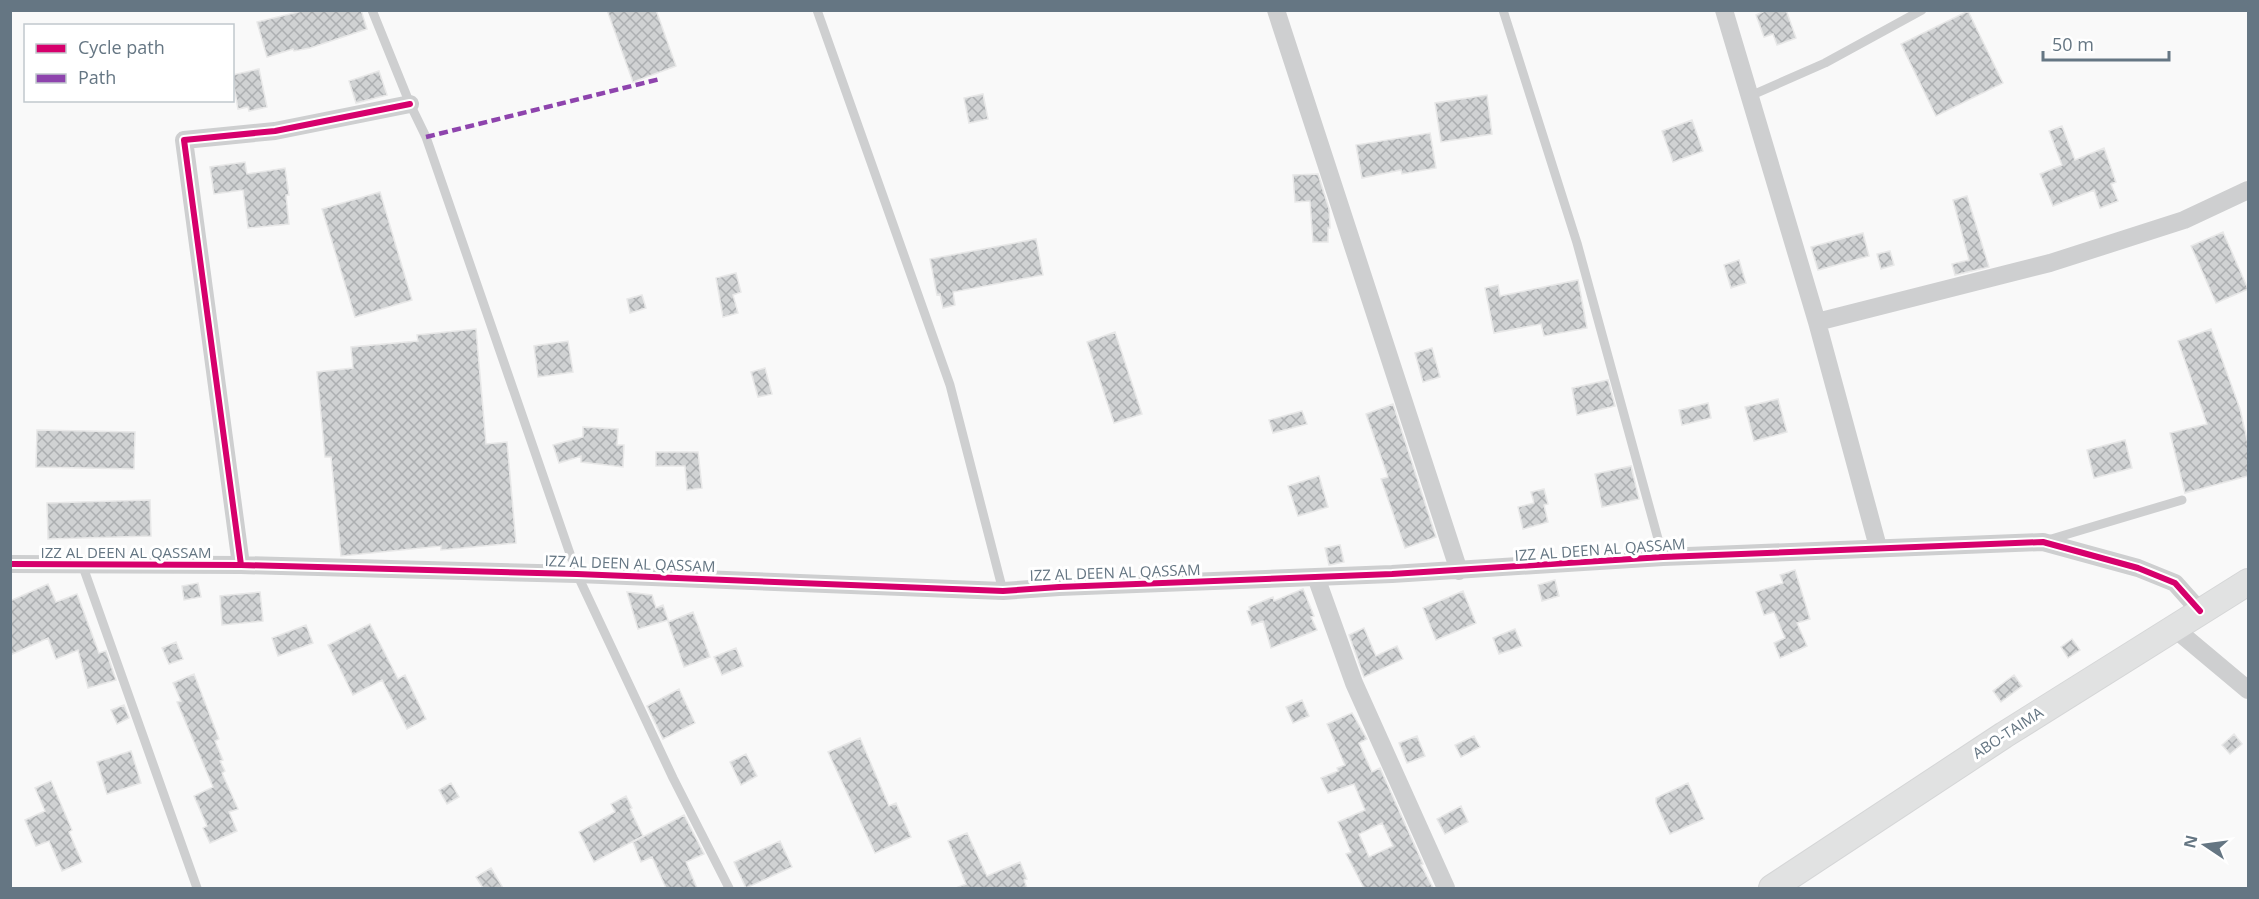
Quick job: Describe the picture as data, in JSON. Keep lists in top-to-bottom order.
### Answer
{
  "streets": {
    "street": ["IZZ AL DEEN AL QASSAM", "ABO-TAIMA"]
  },
  "crossings": [
    ["IZZ AL DEEN AL QASSAM", "ABO-TAIMA"]
  ],
  "legend": ["Cycle path", "Path"],
  "scale_bar": "50 m",
  "north": "left"
}
